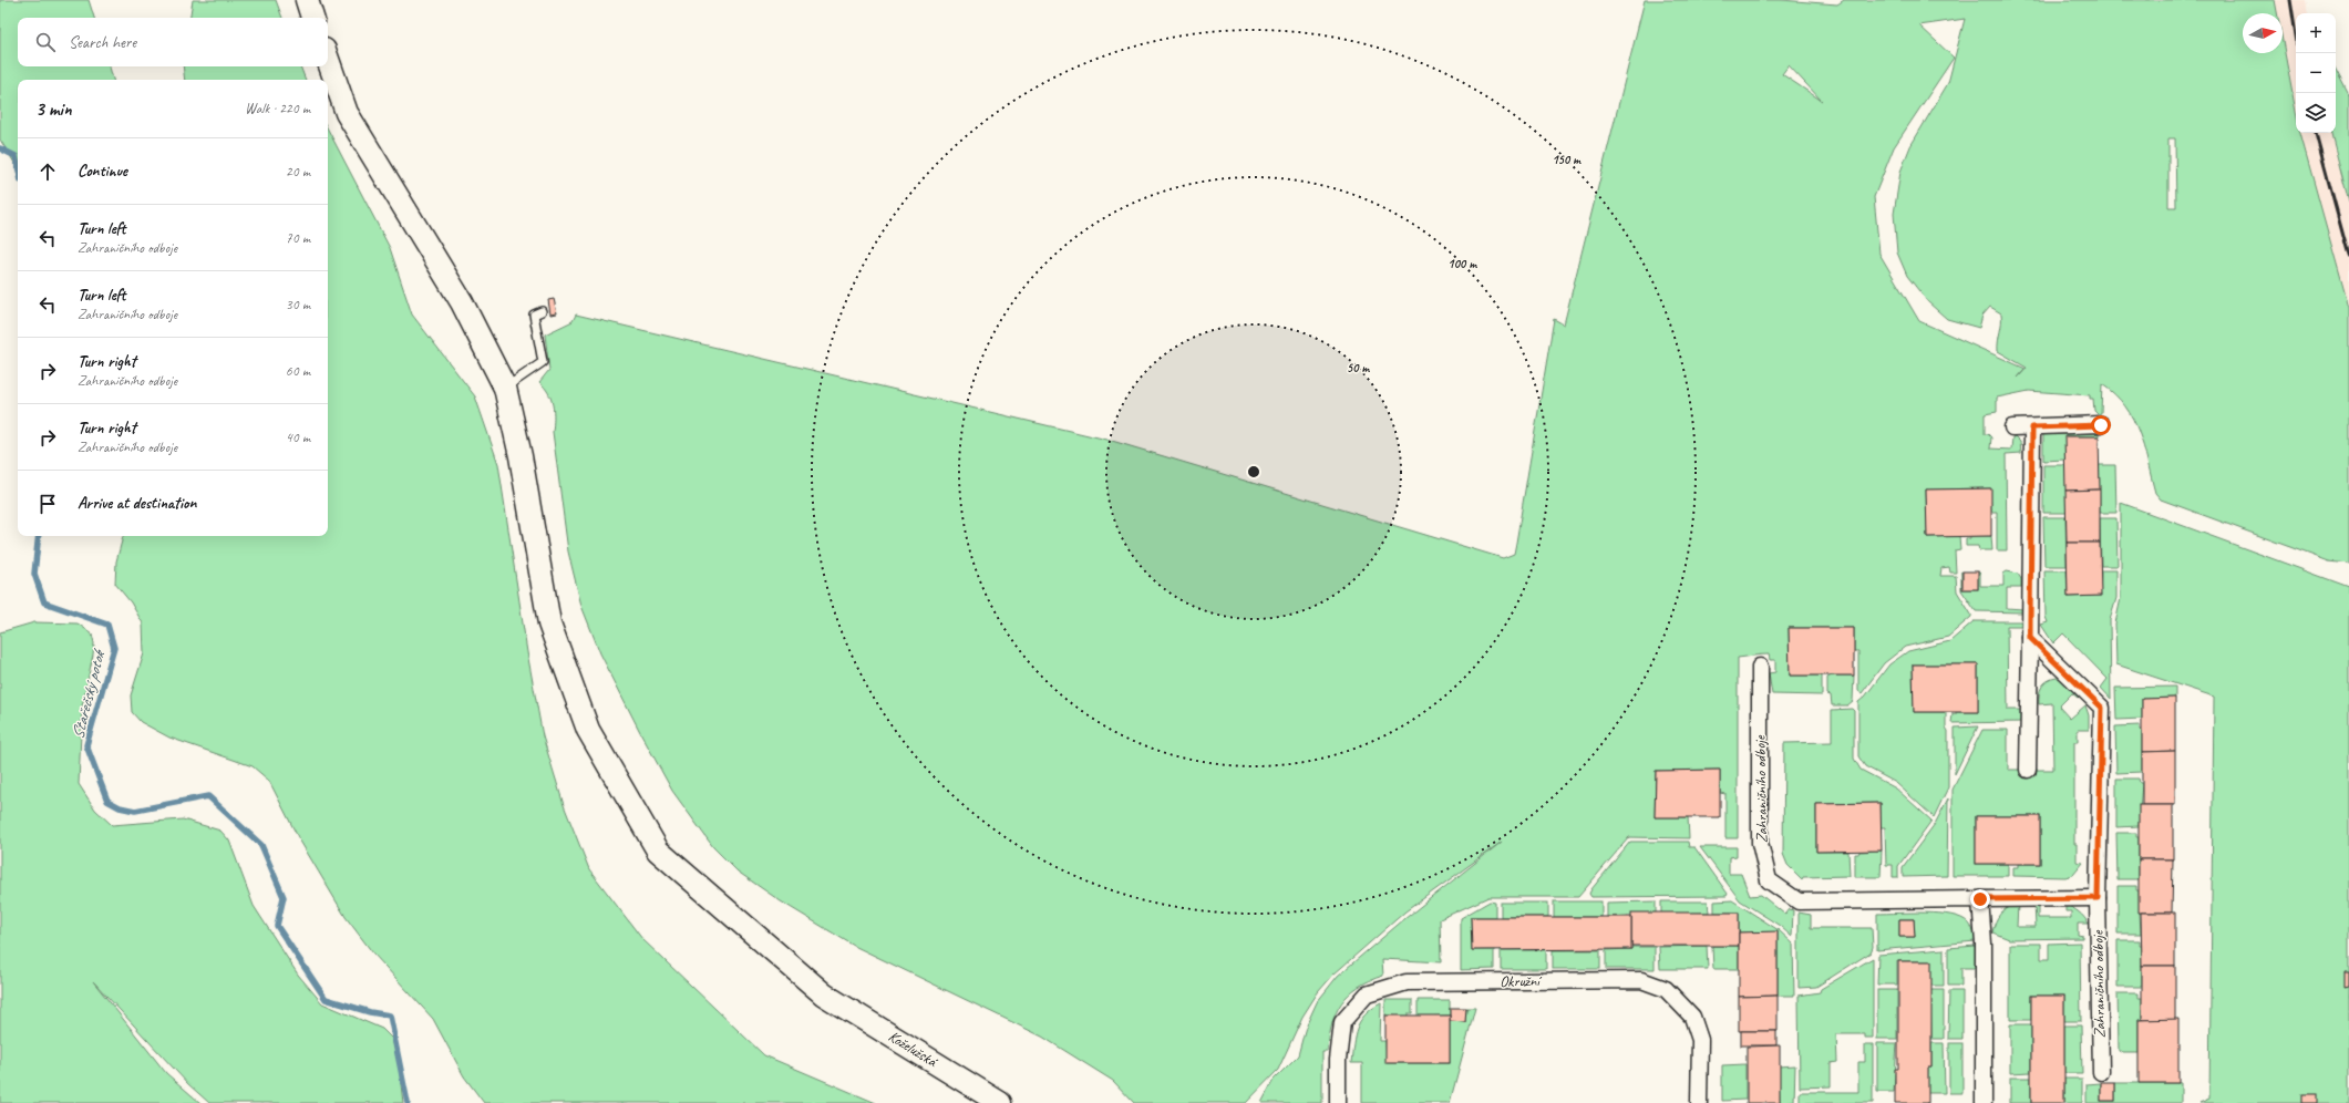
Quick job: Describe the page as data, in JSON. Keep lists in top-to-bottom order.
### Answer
{
  "streets": {
    "main road": ["Koželužská"],
    "street": ["Zahraničního odboje", "Okružní"]
  },
  "water": ["Stařečský potok"],
  "north": "right",
  "page": {
    "map_buttons": ["+", "−"],
    "search": "Search here",
    "heading": ["3 min", "Walk · 220 m"],
    "list": [
      ["Continue", "20 m"],
      ["Turn left", "Zahraničního odboje", "70 m"],
      ["Turn left", "Zahraničního odboje", "30 m"],
      ["Turn right", "Zahraničního odboje", "60 m"],
      ["Turn right", "Zahraničního odboje", "40 m"],
      "Arrive at destination"
    ]
  },
  "rings": ["150 m", "100 m", "50 m"]
}
